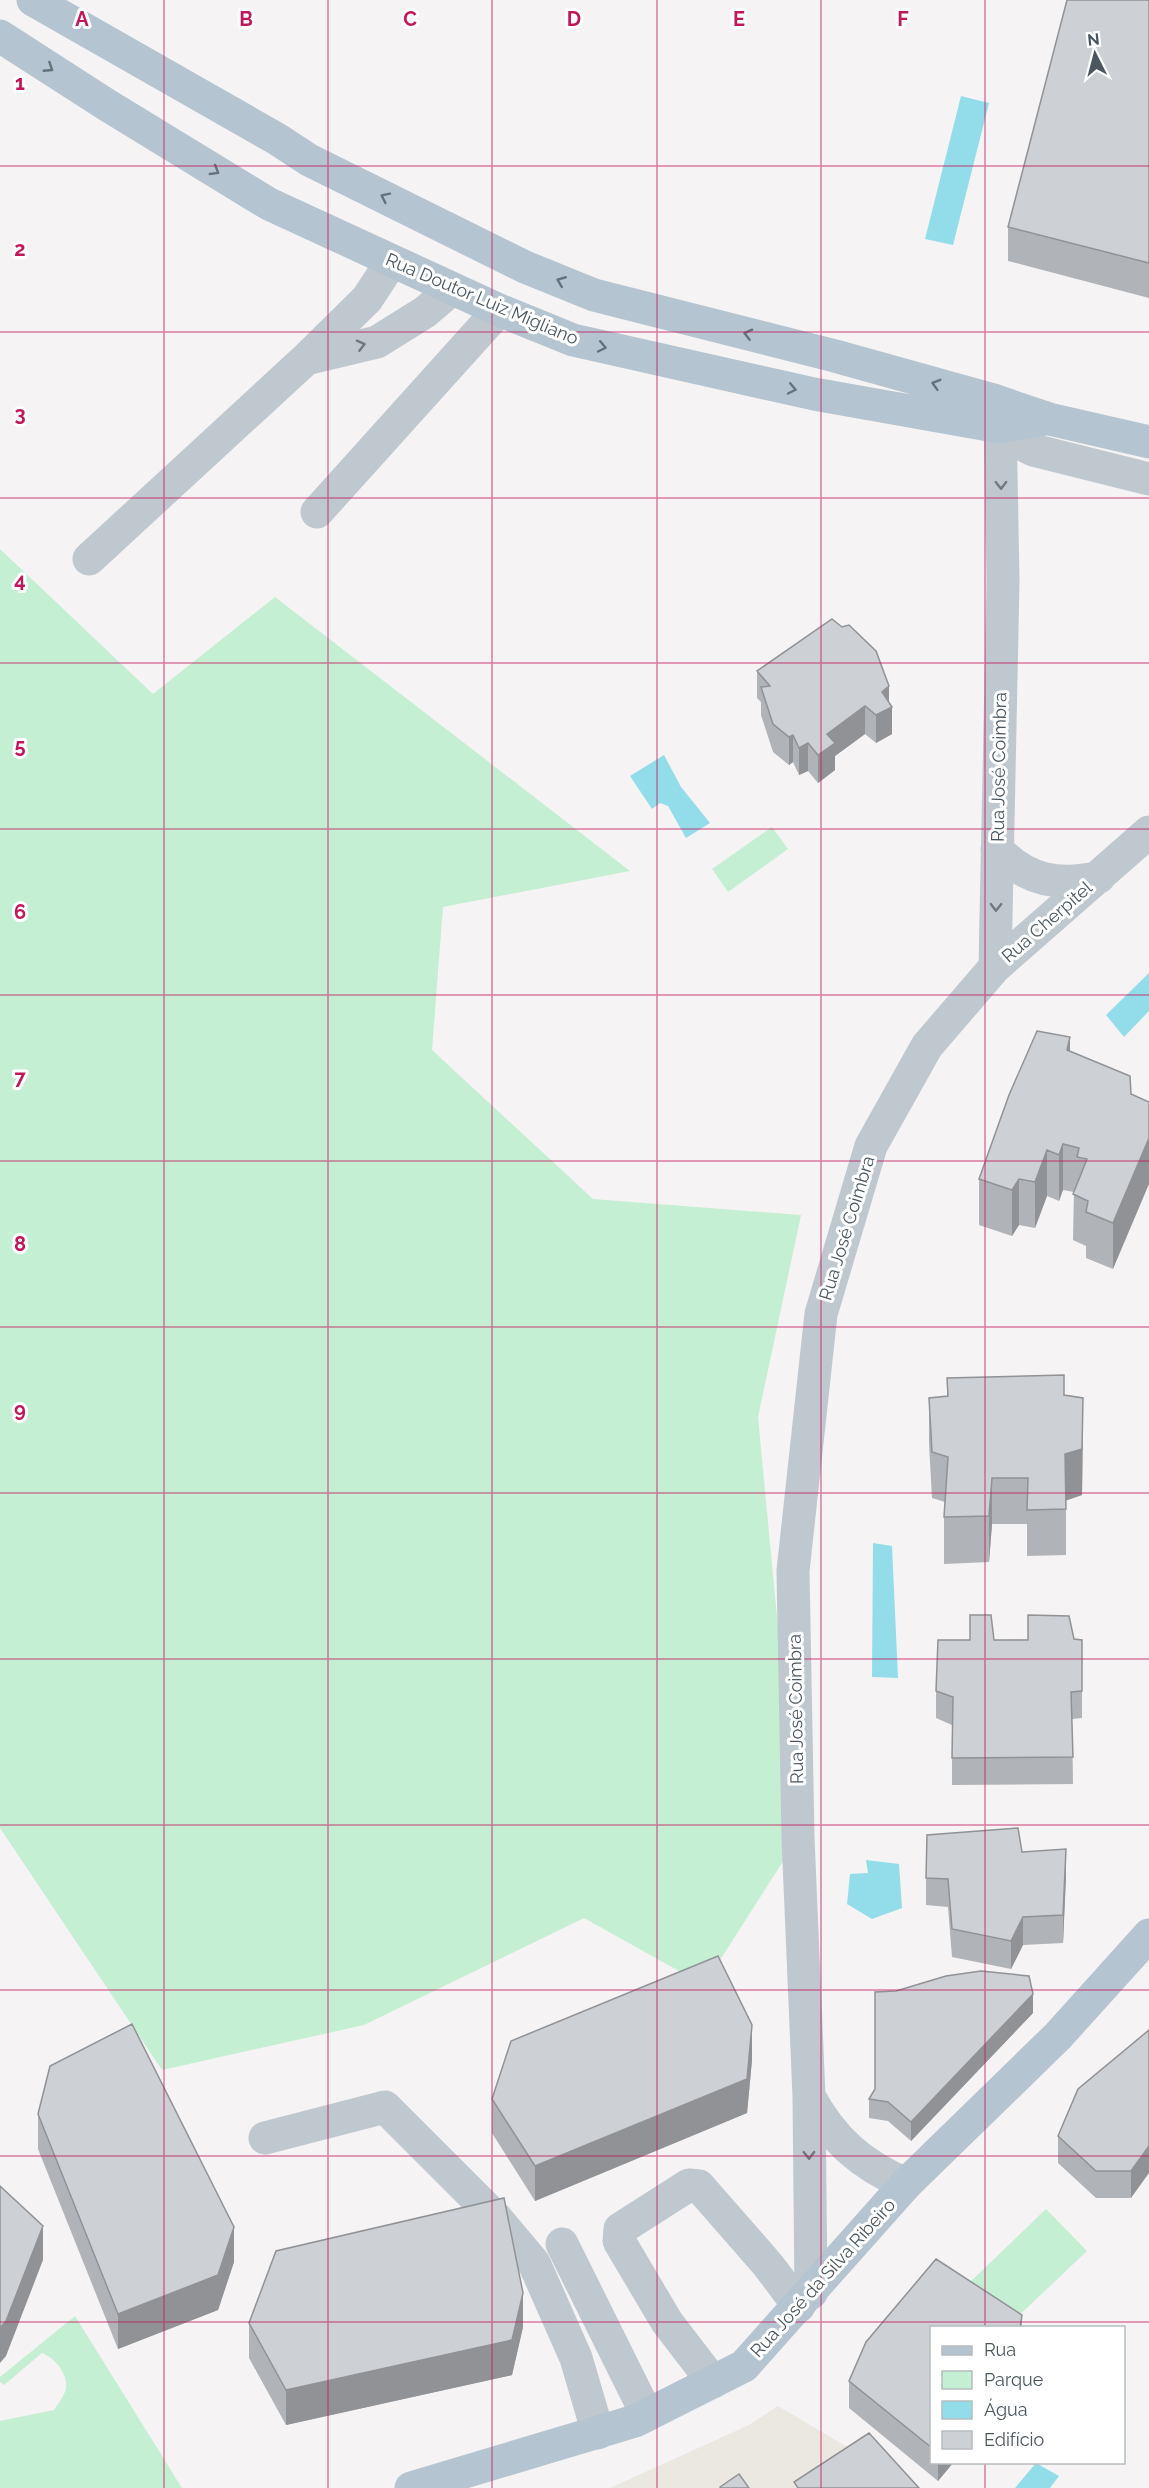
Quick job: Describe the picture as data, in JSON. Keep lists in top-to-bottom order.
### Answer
{
  "streets": {
    "main road": ["Rua Doutor Luiz Migliano", "Rua José da Silva Ribeiro"],
    "street": ["Rua José Coimbra", "Rua Cherpitel"]
  },
  "crossings": [
    ["Rua Doutor Luiz Migliano", "Rua José Coimbra"],
    ["Rua José Coimbra", "Rua Cherpitel"],
    ["Rua José Coimbra", "Rua José da Silva Ribeiro"]
  ],
  "one_way": ["Rua José Coimbra"],
  "legend": [
    "Rua",
    "Parque",
    "Água",
    "Edifício"
  ],
  "north": "top",
  "grid": {
    "columns": [
      "A",
      "B",
      "C",
      "D",
      "E",
      "F"
    ],
    "rows": [
      "1",
      "2",
      "3",
      "4",
      "5",
      "6",
      "7",
      "8",
      "9"
    ]
  }
}
